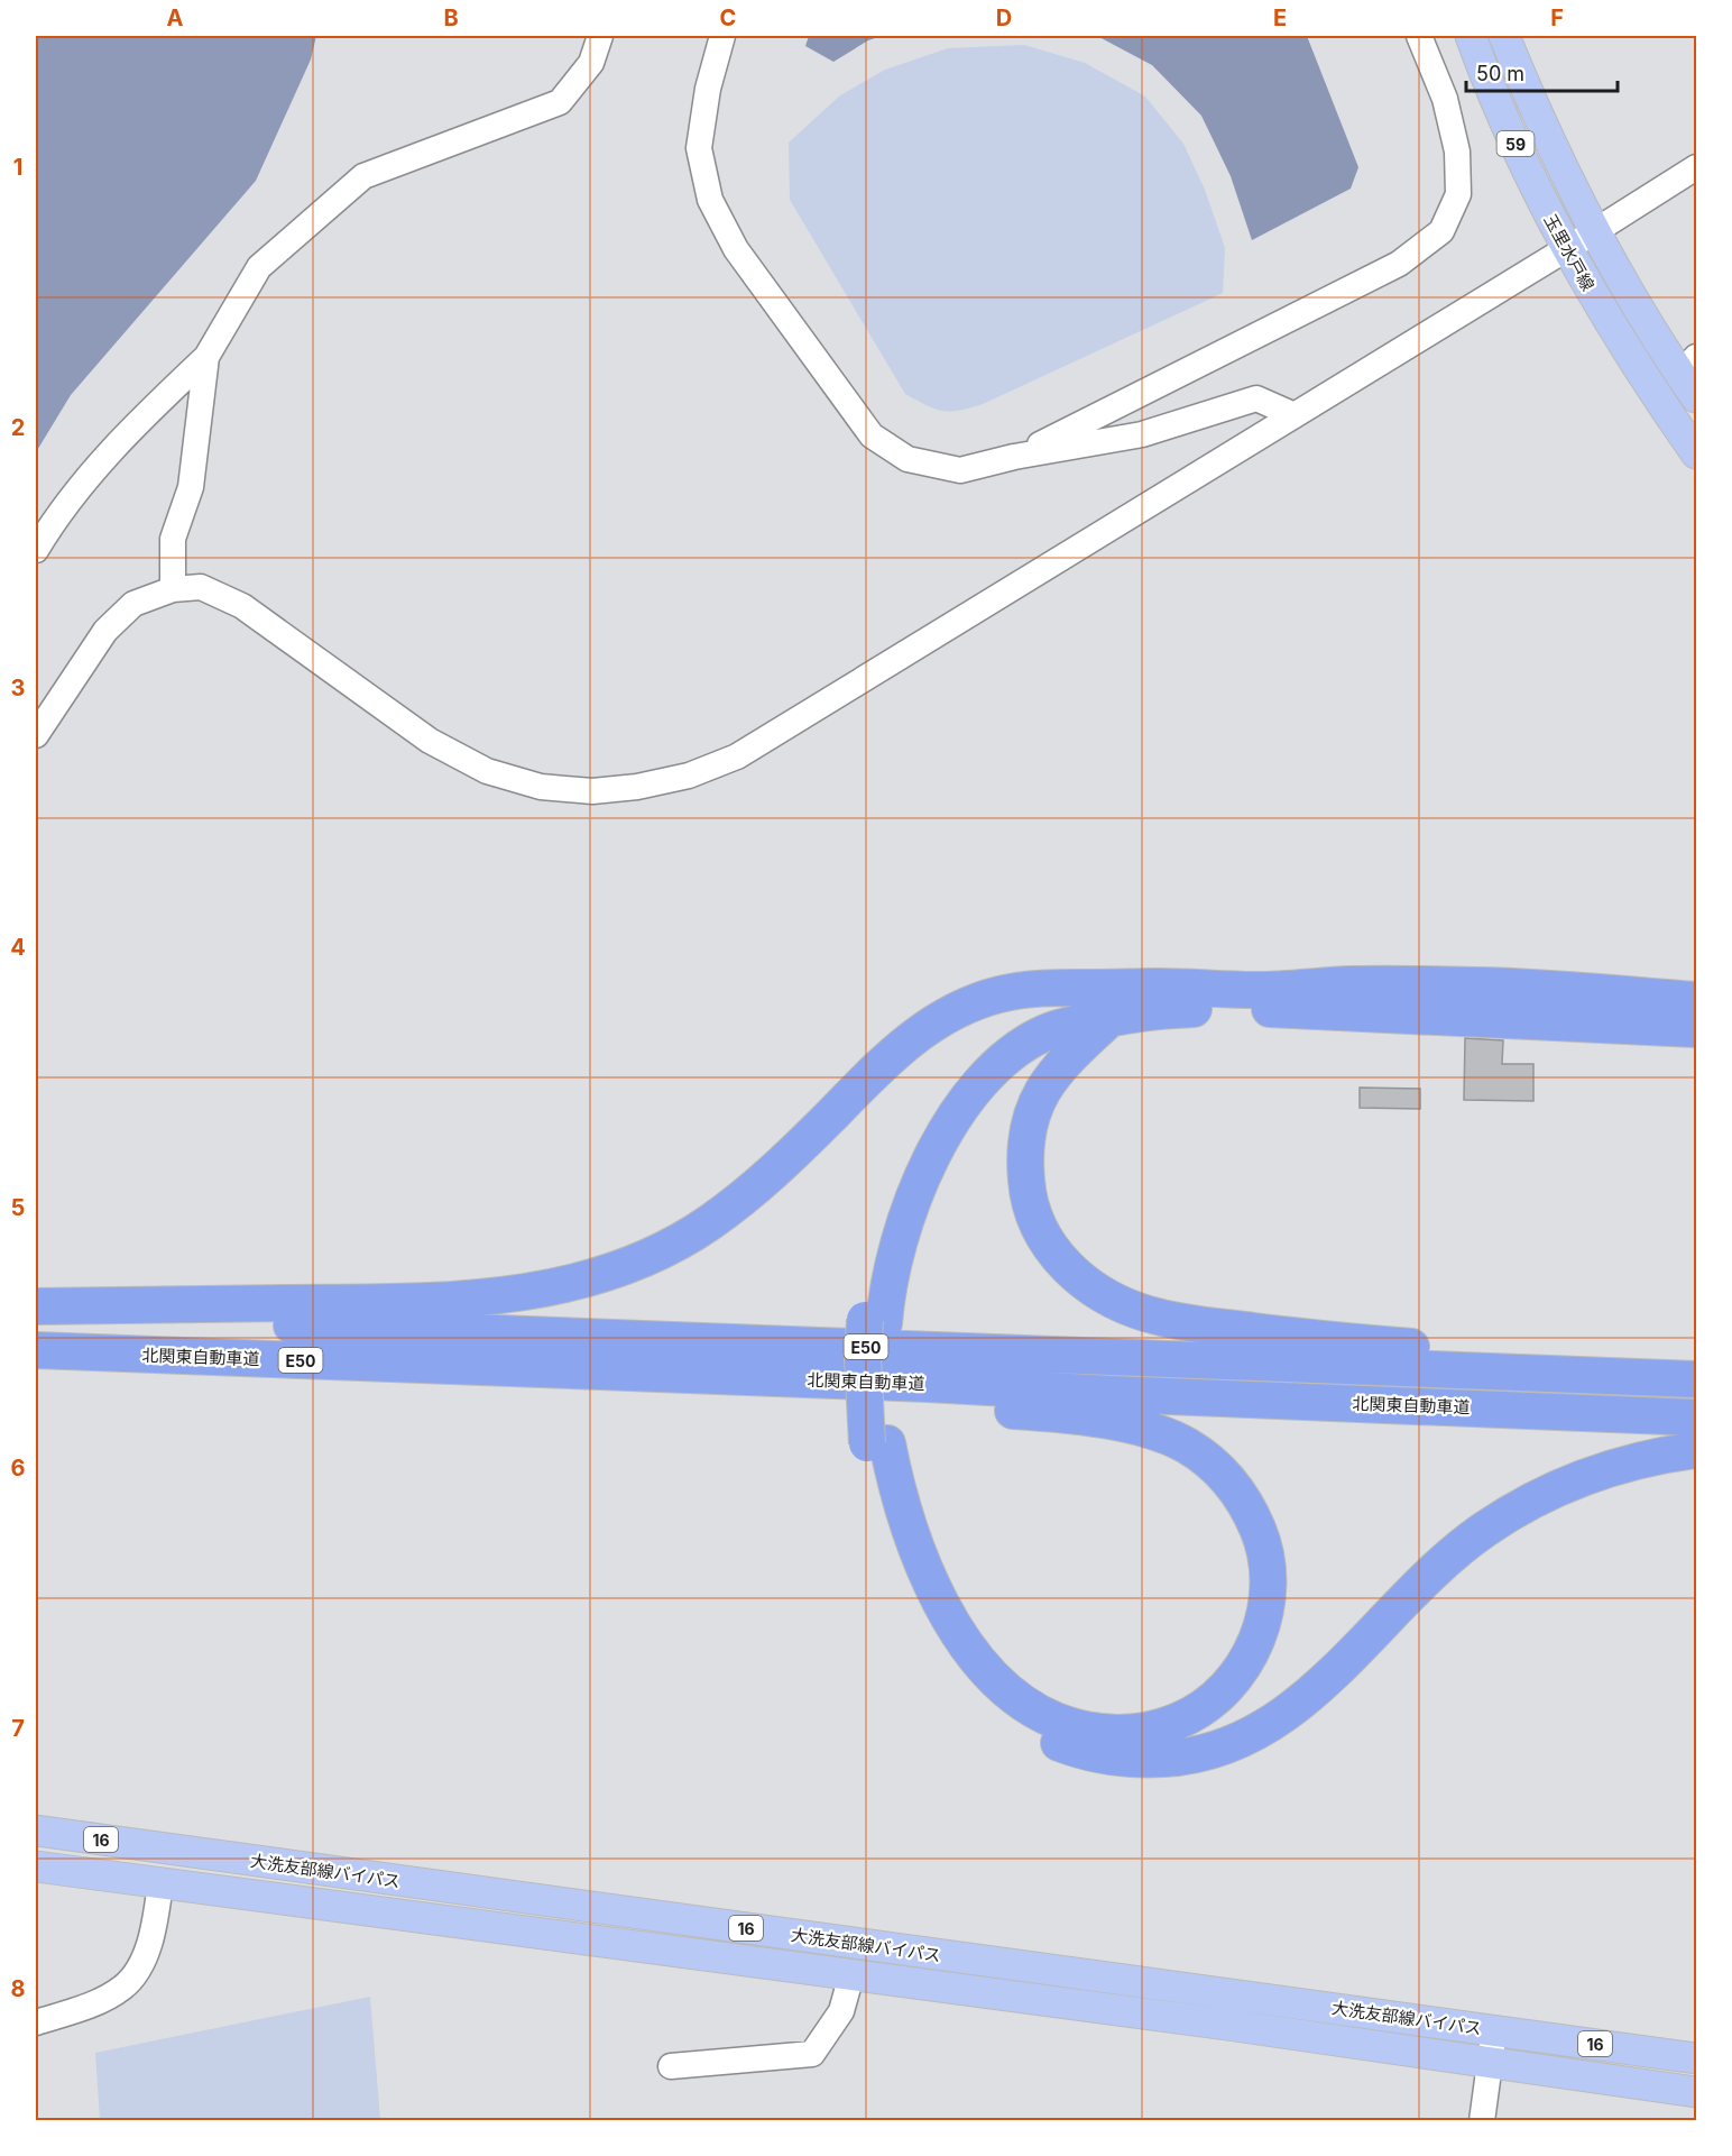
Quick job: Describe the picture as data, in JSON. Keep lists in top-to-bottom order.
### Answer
{
  "streets": {
    "highway": ["E50", "北関東自動車道"],
    "main road": [
      "59",
      "玉里水戸線",
      "16",
      "大洗友部線バイパス"
    ]
  },
  "scale_bar": "50 m",
  "grid": {
    "columns": [
      "A",
      "B",
      "C",
      "D",
      "E",
      "F"
    ],
    "rows": [
      "1",
      "2",
      "3",
      "4",
      "5",
      "6",
      "7",
      "8"
    ]
  }
}
